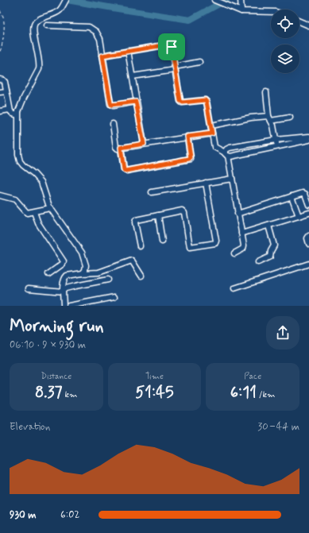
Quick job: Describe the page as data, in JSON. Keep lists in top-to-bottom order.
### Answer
{
  "page": {
    "heading": ["Morning run", "06:10 · 9 × 930 m"],
    "stats": [
      ["Distance", "8.37 km"],
      ["Time", "51:45"],
      ["Pace", "6:11 /km"]
    ],
    "chart": ["Elevation", "30–44 m"],
    "list": [
      {
        "name": "930 m",
        "note": "6:02"
      }
    ]
  }
}
